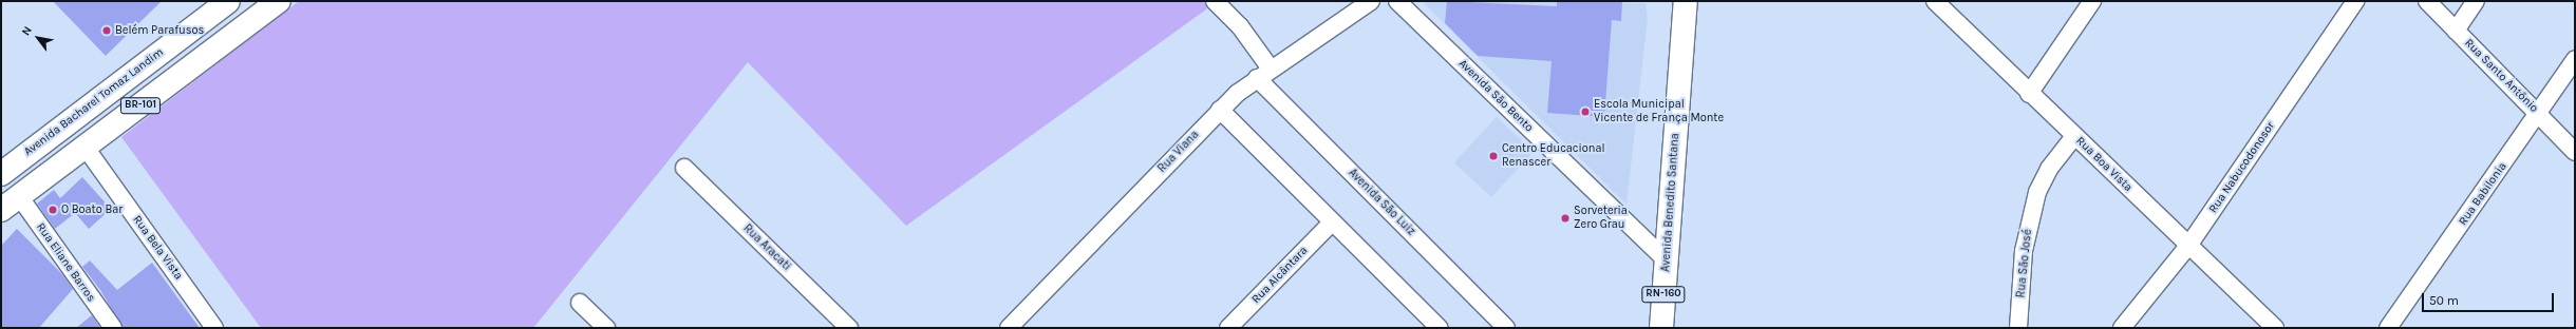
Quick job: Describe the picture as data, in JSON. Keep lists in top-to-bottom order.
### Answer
{
  "streets": {
    "main road": [
      "Avenida Bacharel Tomaz Landim",
      "BR-101",
      "Avenida Benedito Santana",
      "RN-160"
    ],
    "street": [
      "Rua Santo Antônio",
      "Avenida São Bento",
      "Rua Viana",
      "Rua Boa Vista",
      "Rua Nabucodonosor",
      "Rua Babilonia",
      "Avenida São Luiz",
      "Rua Bela Vista",
      "Rua Aracati",
      "Rua Eliane Barros",
      "Rua São José",
      "Rua Alcântara"
    ]
  },
  "crossings": [
    ["Rua Santo Antônio", "Rua Babilonia"],
    ["Avenida São Bento", "Avenida Benedito Santana"],
    ["BR-101", "Rua Bela Vista"],
    ["BR-101", "Rua Eliane Barros"],
    ["Rua Viana", "Avenida São Luiz"],
    ["Rua Boa Vista", "Rua Nabucodonosor"],
    ["Rua Boa Vista", "Rua São José"]
  ],
  "places": [
    "Belém Parafusos",
    "Escola Municipal Vicente de França Monte",
    "Centro Educacional Renascer",
    "O Boato Bar",
    "Sorveteria Zero Grau"
  ],
  "scale_bar": "50 m",
  "north": "top left"
}
